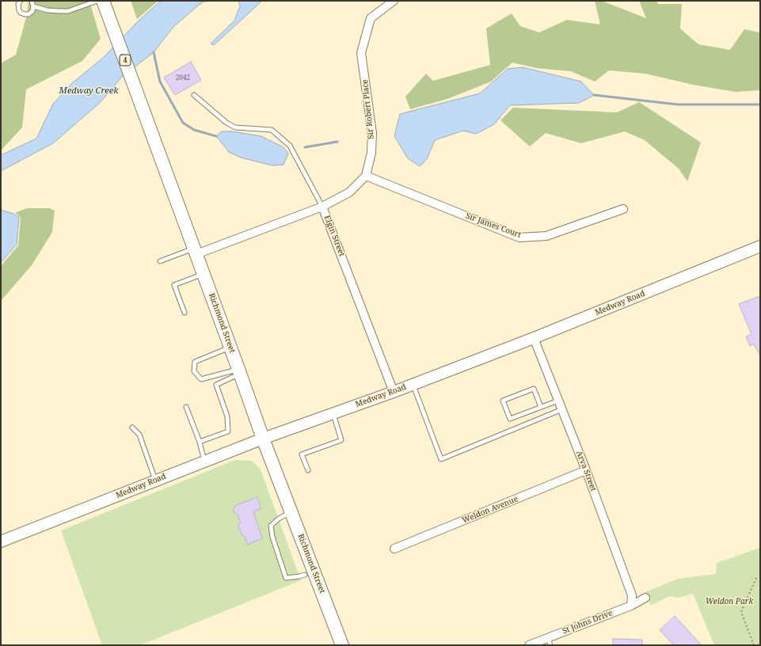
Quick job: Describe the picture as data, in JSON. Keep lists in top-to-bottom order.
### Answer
{
  "streets": {
    "main road": ["4", "Medway Road", "Richmond Street"],
    "street": [
      "Sir Robert Place",
      "Sir James Court",
      "Elgin Street",
      "Arva Street",
      "Weldon Avenue",
      "St Johns Drive"
    ]
  },
  "crossings": [
    ["Sir Robert Place", "Sir James Court"],
    ["Elgin Street", "Medway Road"],
    ["Elgin Street", "Richmond Street"],
    ["Medway Road", "Richmond Street"],
    ["Medway Road", "Arva Street"],
    ["Arva Street", "Weldon Avenue"],
    ["Arva Street", "St Johns Drive"]
  ],
  "water": ["Medway Creek"],
  "parks": ["Weldon Park"],
  "house_numbers": ["2042"]
}
